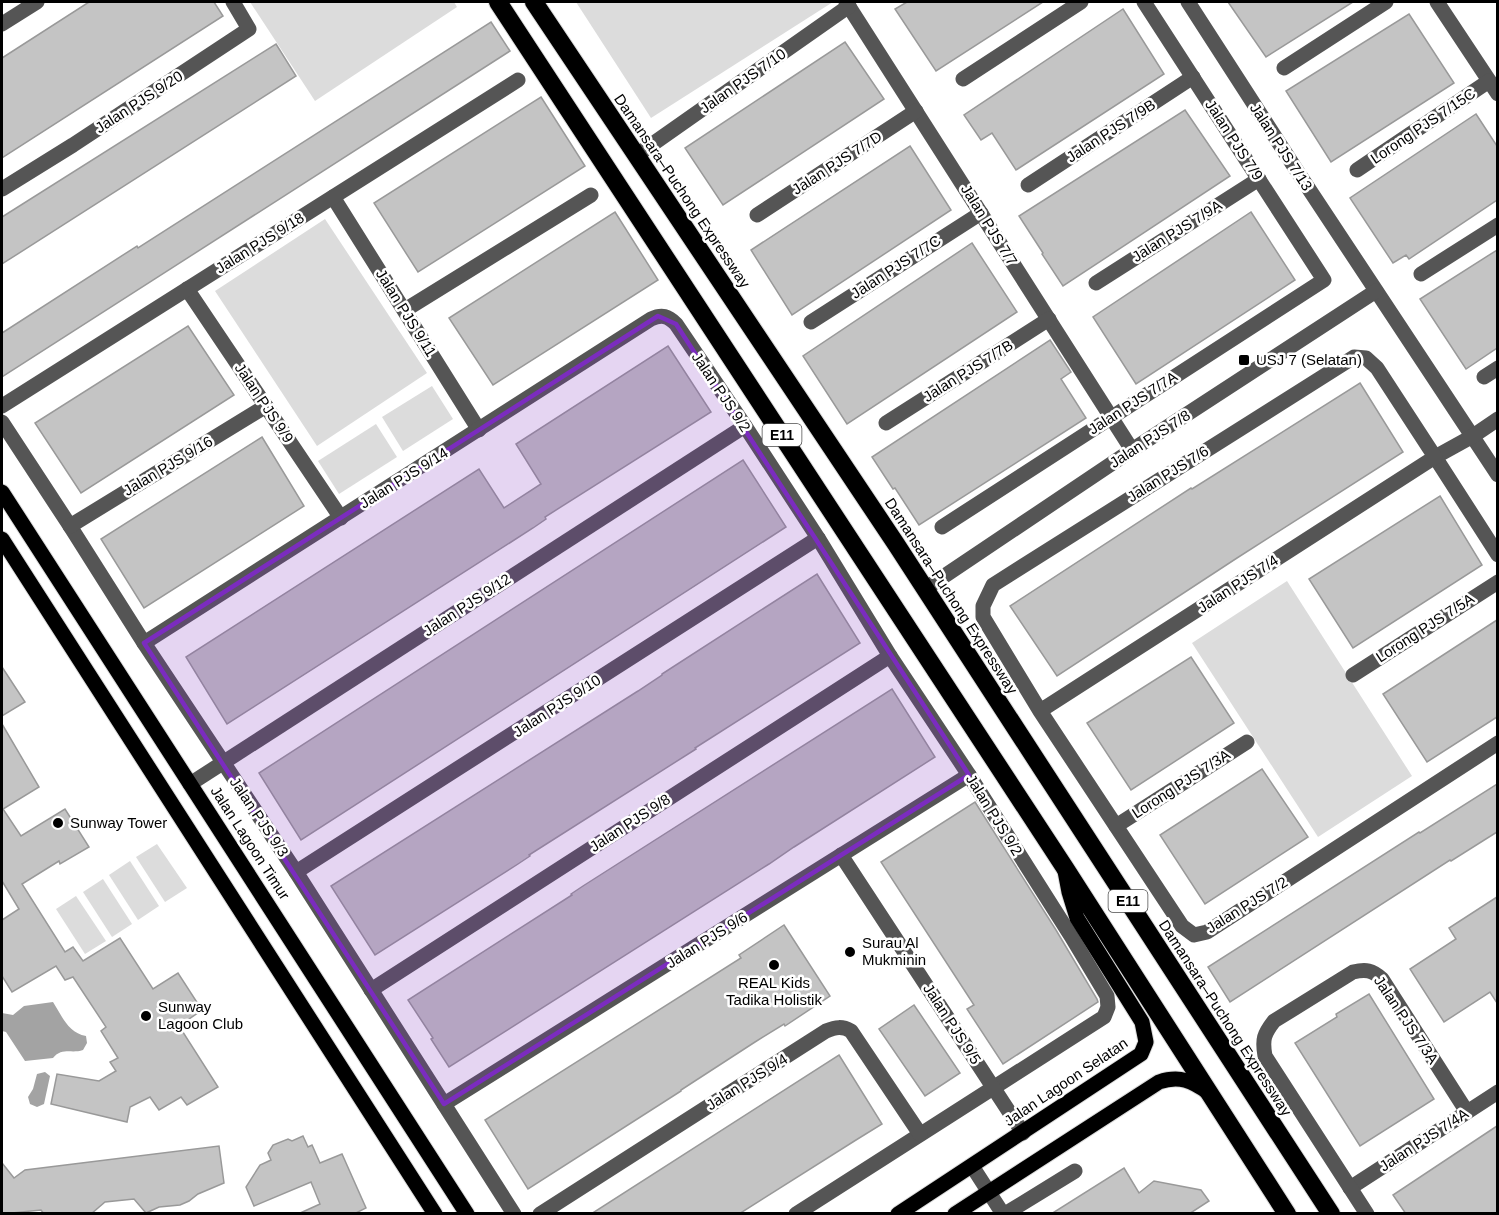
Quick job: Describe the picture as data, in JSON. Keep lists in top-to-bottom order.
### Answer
{
  "streets": {
    "highway": ["Damansara–Puchong Expressway", "E11"],
    "main road": ["Jalan Lagoon Timur", "Jalan Lagoon Selatan"],
    "street": [
      "Jalan PJS 7/10",
      "Jalan PJS 9/20",
      "Lorong PJS 7/15C",
      "Jalan PJS 7/9B",
      "Jalan PJS 7/9",
      "Jalan PJS 7/13",
      "Jalan PJS 7/7D",
      "Jalan PJS 7/7",
      "Jalan PJS 7/9A",
      "Jalan PJS 9/18",
      "Jalan PJS 7/7C",
      "Jalan PJS 9/11",
      "Jalan PJS 7/7B",
      "Jalan PJS 9/2",
      "Jalan PJS 9/9",
      "Jalan PJS 7/7A",
      "Jalan PJS 7/8",
      "Jalan PJS 9/16",
      "Jalan PJS 7/6",
      "Jalan PJS 9/14",
      "Jalan PJS 7/4",
      "Jalan PJS 9/12",
      "Lorong PJS 7/5A",
      "Jalan PJS 9/10",
      "Lorong PJS 7/3A",
      "Jalan PJS 9/3",
      "Jalan PJS 9/8",
      "Jalan PJS 7/2",
      "Jalan PJS 9/6",
      "Jalan PJS 7/3A",
      "Jalan PJS 9/5",
      "Jalan PJS 9/4",
      "Jalan PJS 7/4A"
    ]
  },
  "crossings": [
    ["Jalan PJS 7/10", "Damansara–Puchong Expressway"],
    ["Jalan PJS 7/10", "Jalan PJS 7/7"],
    ["Jalan PJS 7/9B", "Jalan PJS 7/9"],
    ["Jalan PJS 7/9", "Jalan PJS 7/9A"],
    ["Jalan PJS 7/9", "Jalan PJS 7/7A"],
    ["Jalan PJS 7/13", "Jalan PJS 7/8"],
    ["Jalan PJS 7/7D", "Jalan PJS 7/7"],
    ["Damansara–Puchong Expressway", "Jalan PJS 7/8"],
    ["Jalan PJS 7/7", "Jalan PJS 7/7C"],
    ["Jalan PJS 7/7", "Jalan PJS 7/7B"],
    ["Jalan PJS 7/7", "Jalan PJS 7/7A"],
    ["Jalan PJS 7/7", "Jalan PJS 7/8"],
    ["Jalan PJS 9/18", "Jalan PJS 9/11"],
    ["Jalan PJS 9/18", "Jalan PJS 9/9"],
    ["Jalan PJS 9/11", "Jalan PJS 9/14"],
    ["Jalan PJS 9/2", "Jalan PJS 9/14"],
    ["Jalan PJS 9/2", "Jalan PJS 9/12"],
    ["Jalan PJS 9/2", "Jalan PJS 9/10"],
    ["Jalan PJS 9/2", "Jalan PJS 9/8"],
    ["Jalan PJS 9/2", "Jalan PJS 9/6"],
    ["Jalan PJS 9/2", "Jalan PJS 9/5"],
    ["Jalan PJS 9/2", "Jalan PJS 9/4"],
    ["Jalan PJS 9/9", "Jalan PJS 9/16"],
    ["Jalan PJS 9/9", "Jalan PJS 9/14"],
    ["E11", "Jalan Lagoon Selatan"],
    ["Jalan PJS 9/16", "Jalan PJS 9/3"],
    ["Jalan PJS 7/6", "Jalan PJS 7/4"],
    ["Jalan PJS 7/6", "Jalan PJS 7/2"],
    ["Jalan PJS 9/14", "Jalan PJS 9/3"],
    ["Jalan PJS 7/4", "Jalan PJS 7/2"],
    ["Jalan PJS 9/12", "Jalan PJS 9/3"],
    ["Jalan PJS 9/12", "Jalan Lagoon Timur"],
    ["Jalan PJS 9/10", "Jalan PJS 9/3"],
    ["Lorong PJS 7/3A", "Jalan PJS 7/2"],
    ["Jalan PJS 9/3", "Jalan PJS 9/8"],
    ["Jalan PJS 9/3", "Jalan PJS 9/6"],
    ["Jalan PJS 9/6", "Jalan PJS 9/5"],
    ["Jalan PJS 7/3A", "Jalan PJS 7/4A"],
    ["Jalan PJS 9/5", "Jalan Lagoon Selatan"]
  ],
  "places": {
    "transit": ["USJ 7 (Selatan)"],
    "other": [
      "Sunway Tower",
      "Surau Al Mukminin",
      "REAL Kids Tadika Holistik",
      "Sunway Lagoon Club"
    ]
  }
}
